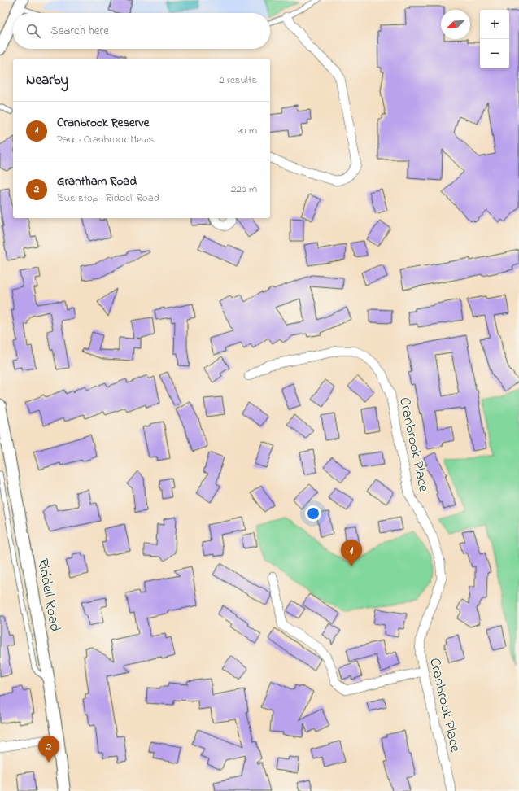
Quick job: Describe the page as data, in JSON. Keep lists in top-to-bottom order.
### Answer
{
  "streets": {
    "street": ["Cranbrook Place", "Riddell Road"]
  },
  "north": "bottom left",
  "page": {
    "map_buttons": ["+", "−"],
    "search": "Search here",
    "heading": ["Nearby", "2 results"],
    "list": [
      {
        "mark": "1",
        "name": "Cranbrook Reserve",
        "note": "Park · Cranbrook Mews",
        "value": "40 m"
      },
      {
        "mark": "2",
        "name": "Grantham Road",
        "note": "Bus stop · Riddell Road",
        "value": "220 m"
      }
    ],
    "pins": ["1", "2"]
  }
}
